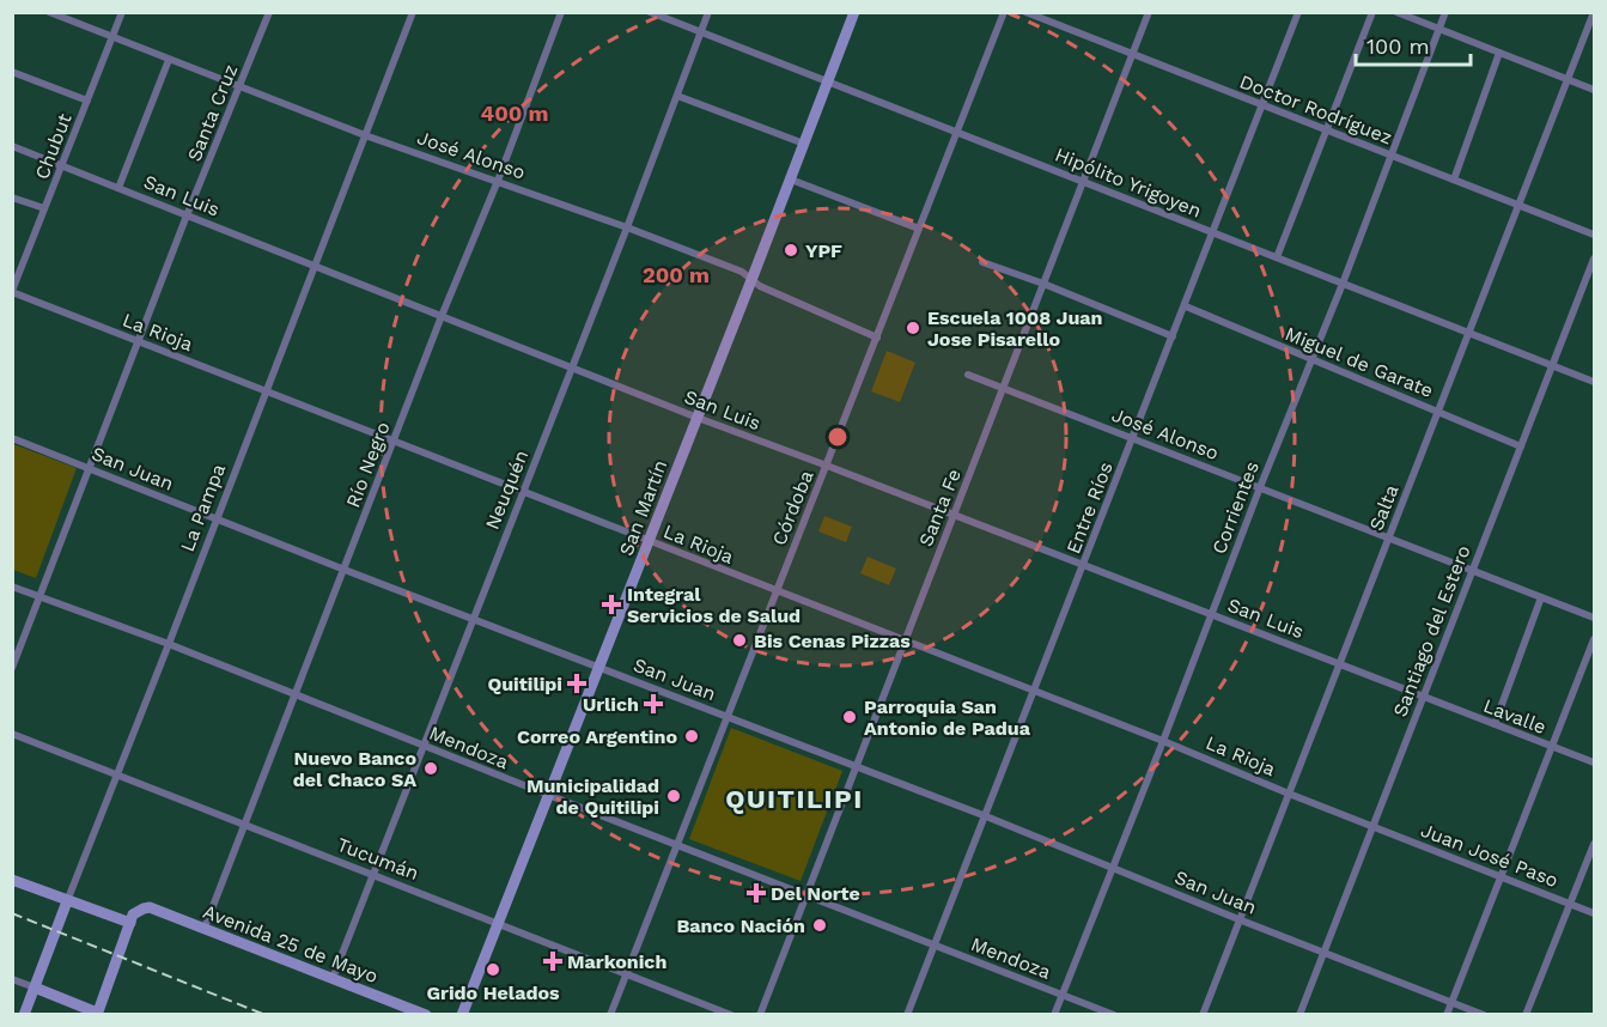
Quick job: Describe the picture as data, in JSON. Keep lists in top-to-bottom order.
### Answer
{
  "streets": {
    "street": [
      "Doctor Rodríguez",
      "Santa Cruz",
      "Chubut",
      "José Alonso",
      "Hipólito Yrigoyen",
      "San Luis",
      "La Rioja",
      "Miguel de Garate",
      "Río Negro",
      "San Juan",
      "Neuquén",
      "La Pampa",
      "San Martín",
      "Córdoba",
      "Santa Fe",
      "Entre Ríos",
      "Corrientes",
      "Salta",
      "Santiago del Estero",
      "Lavalle",
      "Mendoza",
      "Juan José Paso",
      "Tucumán",
      "Avenida 25 de Mayo"
    ]
  },
  "crossings": [
    ["Doctor Rodríguez", "Santa Fe"],
    ["Doctor Rodríguez", "Entre Ríos"],
    ["Doctor Rodríguez", "Corrientes"],
    ["Doctor Rodríguez", "Salta"],
    ["Santa Cruz", "José Alonso"],
    ["Santa Cruz", "San Luis"],
    ["Santa Cruz", "La Rioja"],
    ["Santa Cruz", "San Juan"],
    ["Santa Cruz", "Mendoza"],
    ["Chubut", "José Alonso"],
    ["Chubut", "San Luis"],
    ["Chubut", "La Rioja"],
    ["José Alonso", "Río Negro"],
    ["José Alonso", "Neuquén"],
    ["José Alonso", "La Pampa"],
    ["José Alonso", "San Martín"],
    ["José Alonso", "Córdoba"],
    ["José Alonso", "Santa Fe"],
    ["José Alonso", "Entre Ríos"],
    ["José Alonso", "Corrientes"],
    ["José Alonso", "Salta"],
    ["José Alonso", "Santiago del Estero"],
    ["Hipólito Yrigoyen", "Neuquén"],
    ["Hipólito Yrigoyen", "San Martín"],
    ["Hipólito Yrigoyen", "Córdoba"],
    ["Hipólito Yrigoyen", "Santa Fe"],
    ["Hipólito Yrigoyen", "Entre Ríos"],
    ["Hipólito Yrigoyen", "Corrientes"],
    ["Hipólito Yrigoyen", "Salta"],
    ["Hipólito Yrigoyen", "Santiago del Estero"],
    ["San Luis", "Río Negro"],
    ["San Luis", "Neuquén"],
    ["San Luis", "La Pampa"],
    ["San Luis", "San Martín"],
    ["San Luis", "Córdoba"],
    ["San Luis", "Santa Fe"],
    ["San Luis", "Entre Ríos"],
    ["San Luis", "Corrientes"],
    ["San Luis", "Salta"],
    ["San Luis", "Santiago del Estero"],
    ["San Luis", "Lavalle"],
    ["La Rioja", "Río Negro"],
    ["La Rioja", "Neuquén"],
    ["La Rioja", "La Pampa"],
    ["La Rioja", "San Martín"],
    ["La Rioja", "Córdoba"],
    ["La Rioja", "Santa Fe"],
    ["La Rioja", "Entre Ríos"],
    ["La Rioja", "Corrientes"],
    ["La Rioja", "Salta"],
    ["La Rioja", "Santiago del Estero"],
    ["La Rioja", "Juan José Paso"],
    ["Miguel de Garate", "Entre Ríos"],
    ["Miguel de Garate", "Corrientes"],
    ["Miguel de Garate", "Salta"],
    ["Miguel de Garate", "Santiago del Estero"],
    ["Río Negro", "San Juan"],
    ["Río Negro", "Mendoza"],
    ["Río Negro", "Tucumán"],
    ["Río Negro", "Avenida 25 de Mayo"],
    ["San Juan", "Neuquén"],
    ["San Juan", "La Pampa"],
    ["San Juan", "San Martín"],
    ["San Juan", "Córdoba"],
    ["San Juan", "Santa Fe"],
    ["San Juan", "Entre Ríos"],
    ["San Juan", "Corrientes"],
    ["San Juan", "Salta"],
    ["San Juan", "Santiago del Estero"],
    ["Neuquén", "Mendoza"],
    ["Neuquén", "Tucumán"],
    ["Neuquén", "Avenida 25 de Mayo"],
    ["La Pampa", "Mendoza"],
    ["La Pampa", "Tucumán"],
    ["San Martín", "Mendoza"],
    ["San Martín", "Tucumán"],
    ["Córdoba", "Mendoza"],
    ["Córdoba", "Tucumán"],
    ["Santa Fe", "Mendoza"],
    ["Entre Ríos", "Mendoza"],
    ["Corrientes", "Mendoza"],
    ["Santiago del Estero", "Lavalle"],
    ["Santiago del Estero", "Juan José Paso"]
  ],
  "districts": ["QUITILIPI"],
  "places": {
    "other": [
      "YPF",
      "Escuela 1008 Juan Jose Pisarello",
      "Bis Cenas Pizzas",
      "Parroquia San Antonio de Padua",
      "Correo Argentino",
      "Nuevo Banco del Chaco SA",
      "Municipalidad de Quitilipi",
      "Banco Nación",
      "Grido Helados"
    ],
    "health": [
      "Integral Servicios de Salud",
      "Quitilipi",
      "Urlich",
      "Del Norte",
      "Markonich"
    ]
  },
  "scale_bar": "100 m",
  "rings": ["400 m", "200 m"]
}
